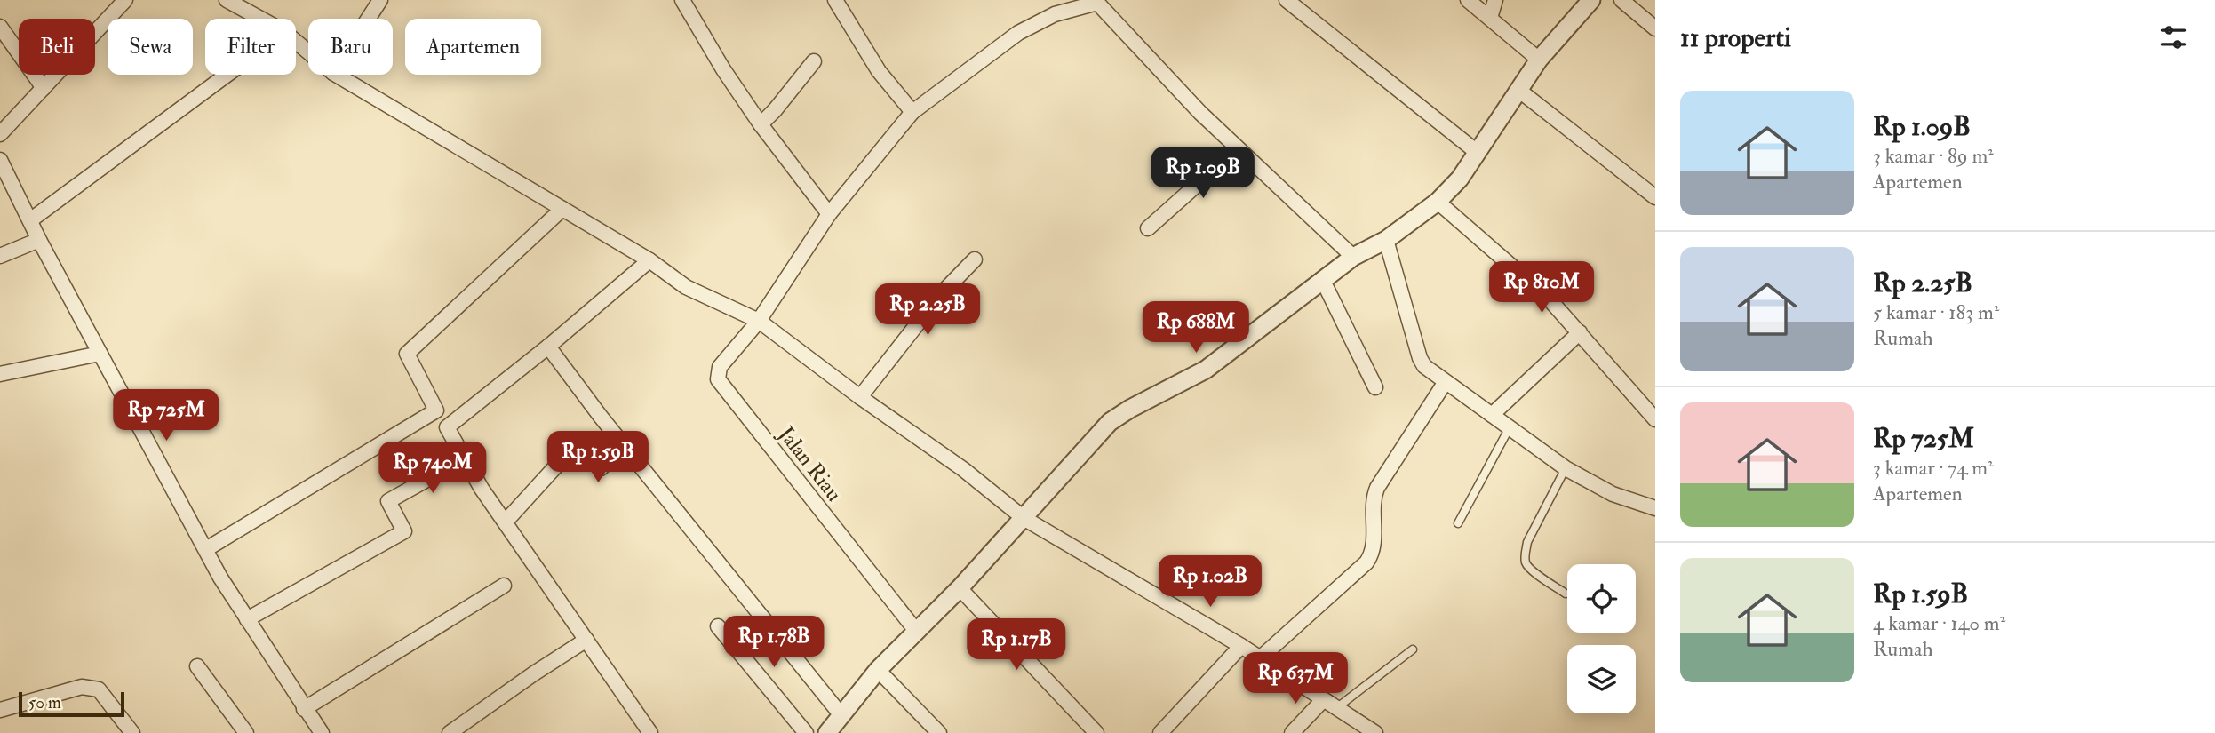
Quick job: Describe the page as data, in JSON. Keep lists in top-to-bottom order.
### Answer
{
  "streets": {
    "street": ["Jalan Riau"]
  },
  "scale_bar": "50 m",
  "page": {
    "heading": "11 properti",
    "chip": [
      "Beli",
      "Sewa",
      "Filter",
      "Baru",
      "Apartemen"
    ],
    "list": [
      {
        "name": "Rp 1.09B",
        "note": "3 kamar · 89 m² · Apartemen"
      },
      {
        "name": "Rp 2.25B",
        "note": "5 kamar · 183 m² · Rumah"
      },
      {
        "name": "Rp 725M",
        "note": "3 kamar · 74 m² · Apartemen"
      },
      {
        "name": "Rp 1.59B",
        "note": "4 kamar · 140 m² · Rumah"
      }
    ],
    "price": [
      "Rp 1.09B",
      "Rp 810M",
      "Rp 2.25B",
      "Rp 688M",
      "Rp 725M",
      "Rp 1.59B",
      "Rp 740M",
      "Rp 1.02B",
      "Rp 1.78B",
      "Rp 1.17B",
      "Rp 637M"
    ],
    "scale": "50 m"
  }
}
